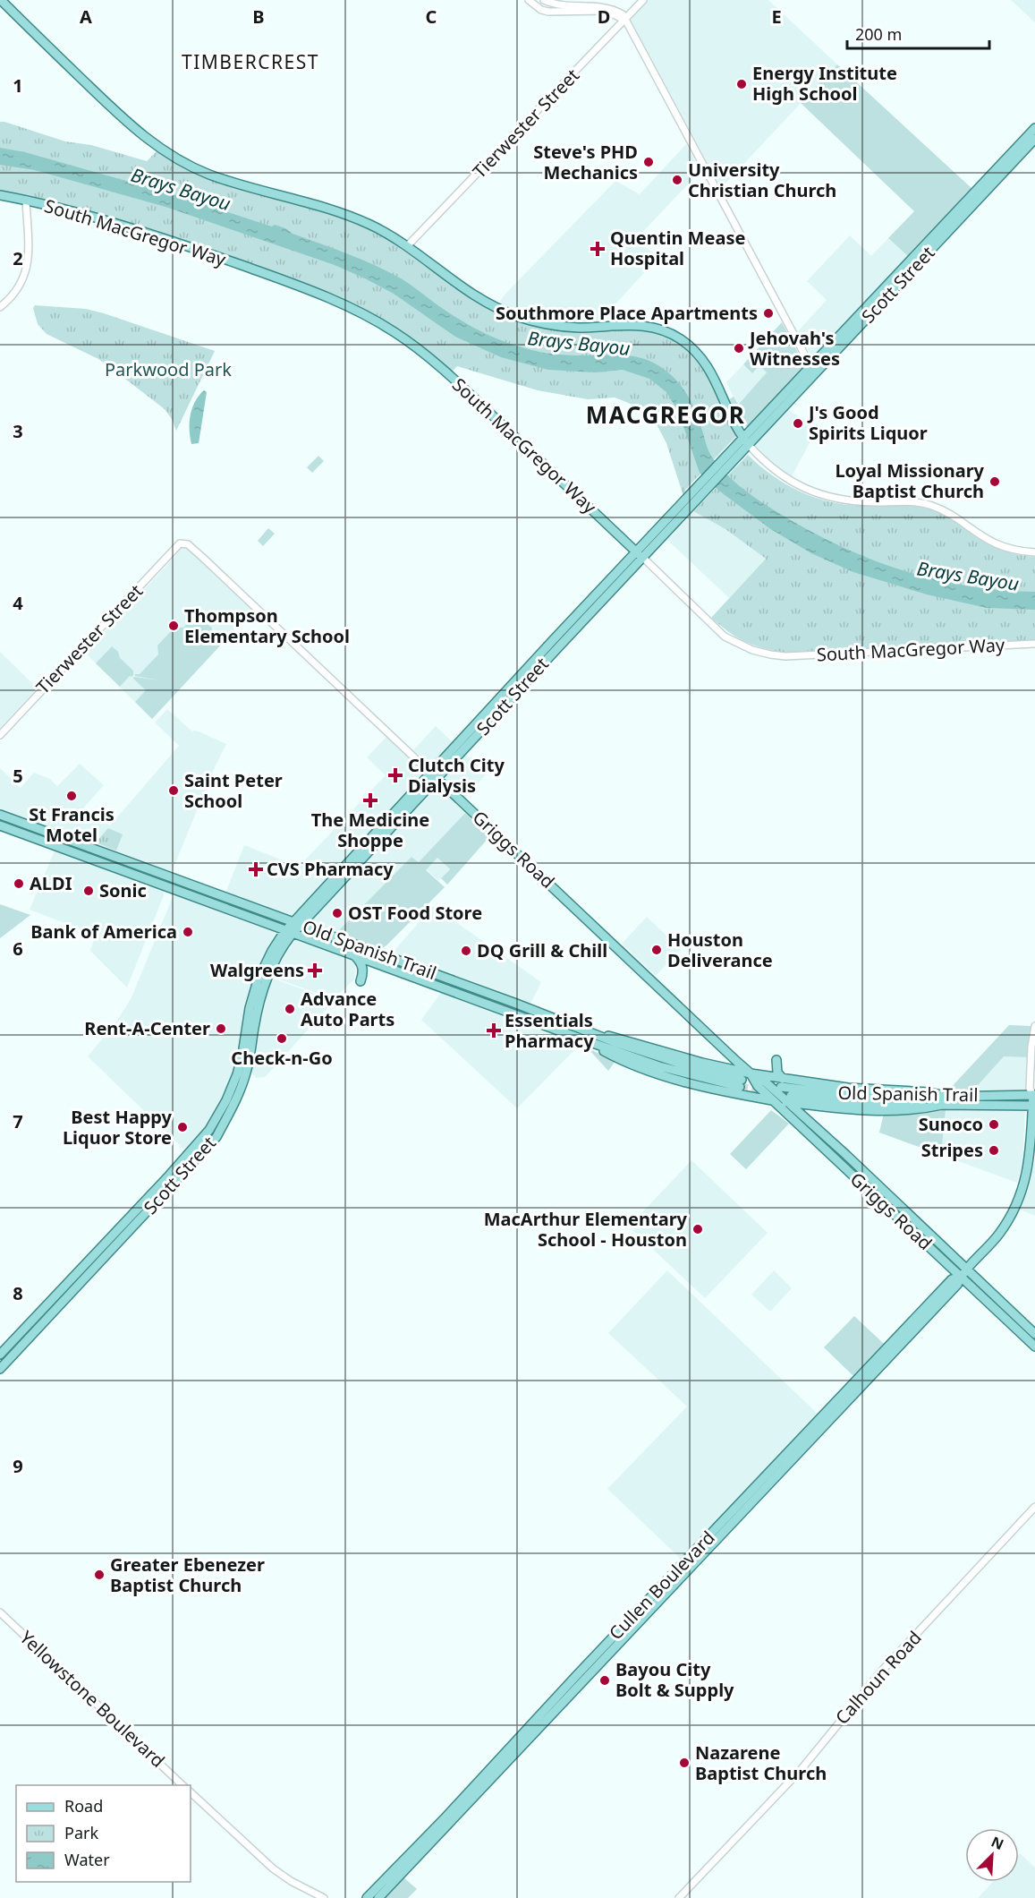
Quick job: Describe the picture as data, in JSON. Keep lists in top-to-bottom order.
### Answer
{
  "streets": {
    "main road": [
      "South MacGregor Way",
      "Scott Street",
      "Griggs Road",
      "Old Spanish Trail",
      "Cullen Boulevard"
    ],
    "street": ["Tierwester Street", "Calhoun Road", "Yellowstone Boulevard"]
  },
  "crossings": [
    ["Tierwester Street", "Griggs Road"],
    ["South MacGregor Way", "Scott Street"],
    ["Scott Street", "Griggs Road"],
    ["Scott Street", "Old Spanish Trail"],
    ["Griggs Road", "Old Spanish Trail"],
    ["Griggs Road", "Cullen Boulevard"],
    ["Old Spanish Trail", "Cullen Boulevard"]
  ],
  "districts": ["TIMBERCREST", "MACGREGOR"],
  "water": ["Brays Bayou"],
  "parks": ["Parkwood Park"],
  "places": {
    "other": [
      "Energy Institute High School",
      "Steve's PHD Mechanics",
      "University Christian Church",
      "Southmore Place Apartments",
      "Jehovah's Witnesses",
      "J's Good Spirits Liquor",
      "Loyal Missionary Baptist Church",
      "Thompson Elementary School",
      "Saint Peter School",
      "St Francis Motel",
      "ALDI",
      "Sonic",
      "OST Food Store",
      "Bank of America",
      "Houston Deliverance",
      "DQ Grill & Chill",
      "Advance Auto Parts",
      "Rent-A-Center",
      "Check-n-Go",
      "Sunoco",
      "Best Happy Liquor Store",
      "Stripes",
      "MacArthur Elementary School - Houston",
      "Greater Ebenezer Baptist Church",
      "Bayou City Bolt & Supply",
      "Nazarene Baptist Church"
    ],
    "health": [
      "Quentin Mease Hospital",
      "Clutch City Dialysis",
      "The Medicine Shoppe",
      "CVS Pharmacy",
      "Walgreens",
      "Essentials Pharmacy"
    ]
  },
  "legend": ["Road", "Park", "Water"],
  "scale_bar": "200 m",
  "north": "top right",
  "grid": {
    "columns": [
      "A",
      "B",
      "C",
      "D",
      "E"
    ],
    "rows": [
      "1",
      "2",
      "3",
      "4",
      "5",
      "6",
      "7",
      "8",
      "9"
    ]
  }
}
